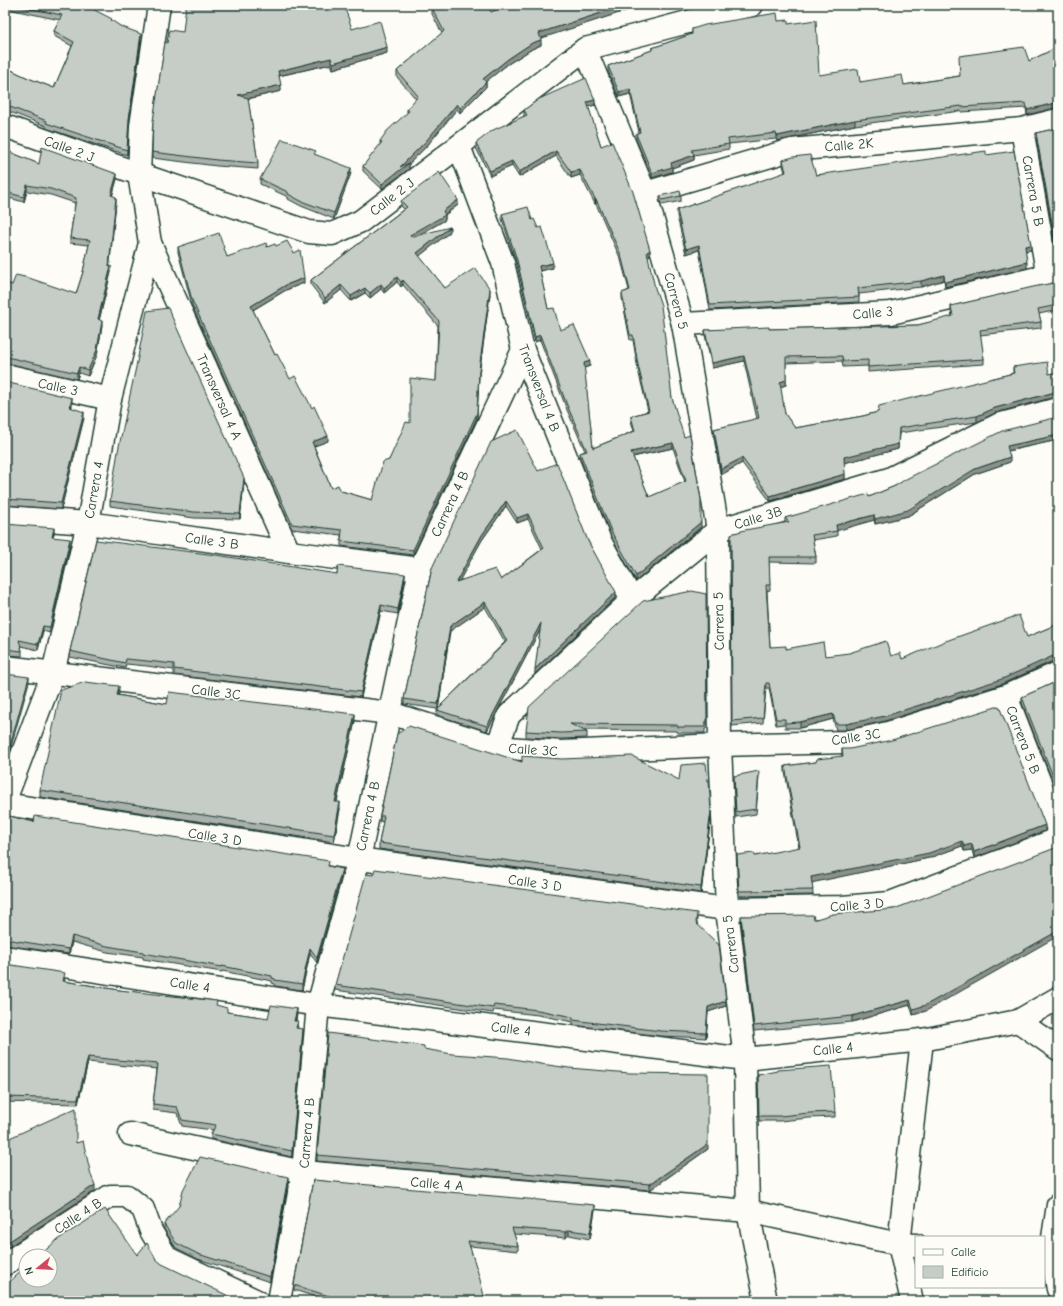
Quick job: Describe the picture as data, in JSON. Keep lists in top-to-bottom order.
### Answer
{
  "streets": {
    "street": [
      "Calle 2K",
      "Calle 2 J",
      "Carrera 5 B",
      "Carrera 5",
      "Calle 3",
      "Transversal 4 B",
      "Transversal 4 A",
      "Carrera 4",
      "Carrera 4 B",
      "Calle 3B",
      "Calle 3 B",
      "Calle 3C",
      "Calle 3 D",
      "Calle 4",
      "Calle 4 A",
      "Calle 4 B"
    ]
  },
  "crossings": [
    ["Calle 2K", "Carrera 5 B"],
    ["Calle 2K", "Carrera 5"],
    ["Calle 2 J", "Carrera 5"],
    ["Calle 2 J", "Transversal 4 B"],
    ["Calle 2 J", "Carrera 4"],
    ["Carrera 5 B", "Calle 3"],
    ["Carrera 5 B", "Calle 3C"],
    ["Carrera 5", "Calle 3"],
    ["Carrera 5", "Calle 3B"],
    ["Carrera 5", "Calle 3C"],
    ["Carrera 5", "Calle 3 D"],
    ["Carrera 5", "Calle 4"],
    ["Carrera 5", "Calle 4 A"],
    ["Calle 3", "Carrera 4"],
    ["Transversal 4 B", "Carrera 4 B"],
    ["Transversal 4 B", "Calle 3B"],
    ["Transversal 4 A", "Carrera 4"],
    ["Transversal 4 A", "Calle 3 B"],
    ["Carrera 4", "Calle 3 B"],
    ["Carrera 4", "Calle 3C"],
    ["Carrera 4 B", "Calle 3 B"],
    ["Carrera 4 B", "Calle 3C"],
    ["Carrera 4 B", "Calle 3 D"],
    ["Carrera 4 B", "Calle 4"],
    ["Carrera 4 B", "Calle 4 A"],
    ["Calle 3B", "Calle 3C"]
  ],
  "legend": ["Calle", "Edificio"],
  "north": "left"
}
